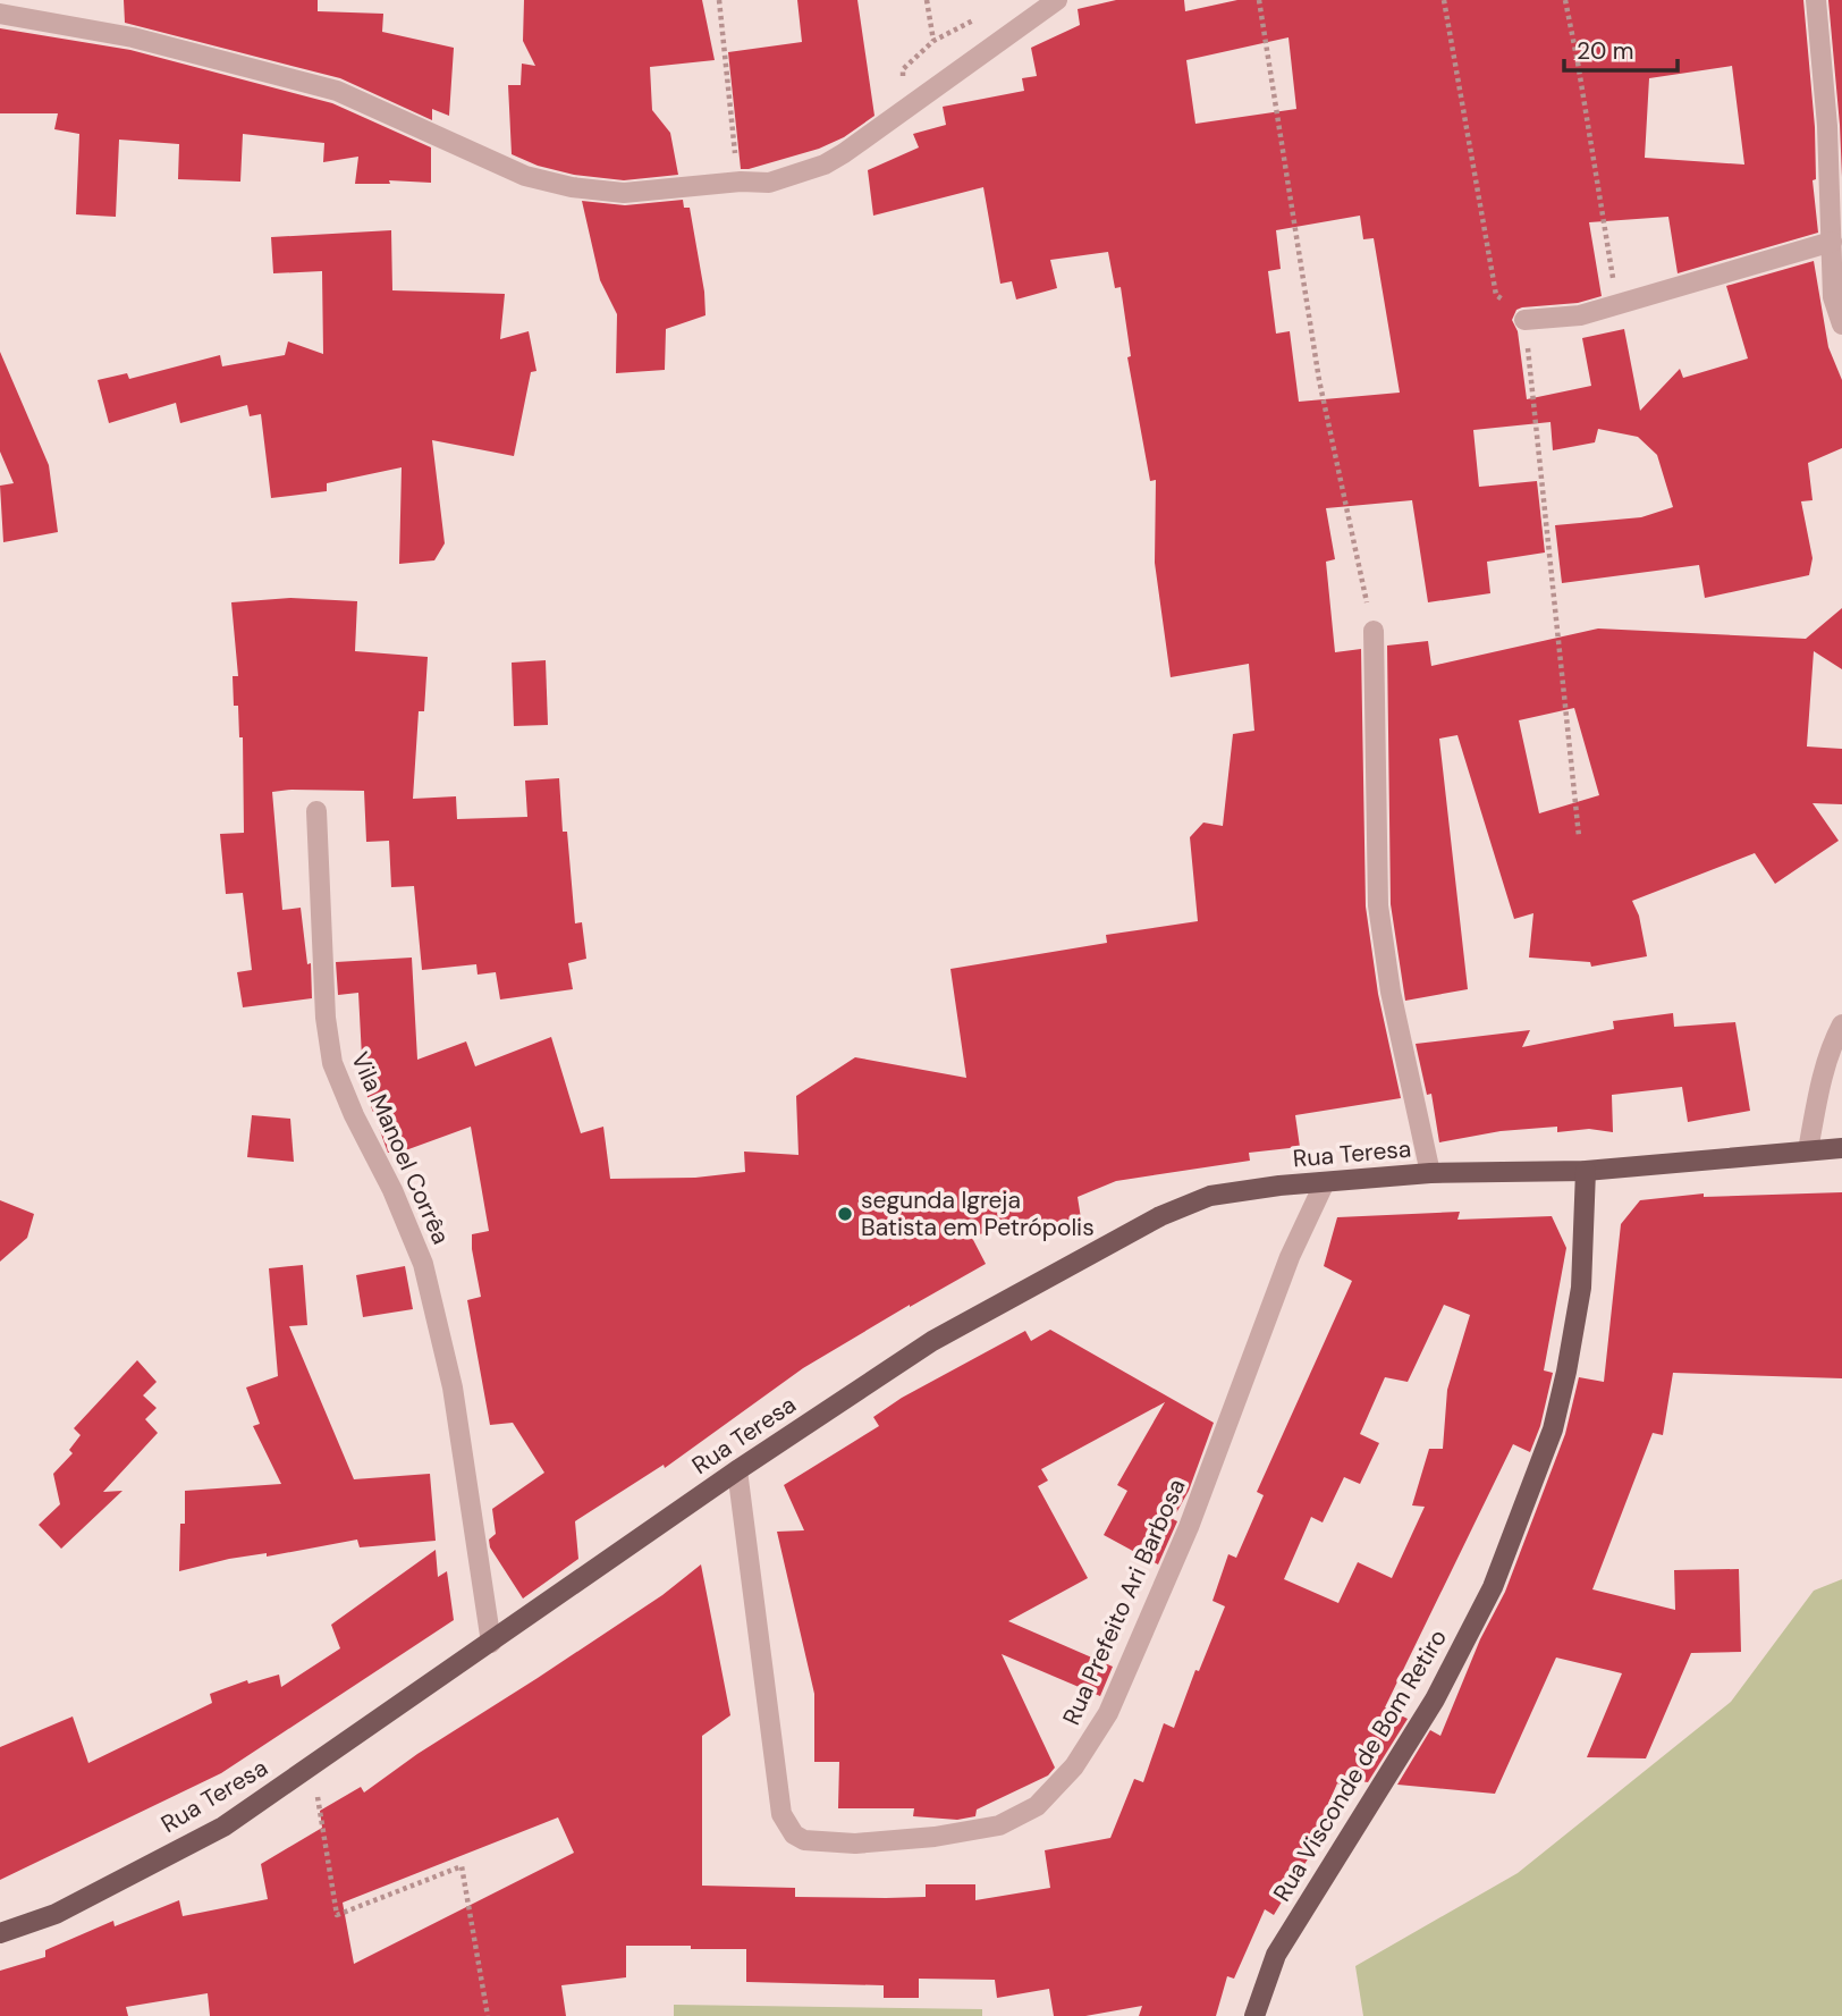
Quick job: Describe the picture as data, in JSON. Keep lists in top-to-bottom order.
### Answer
{
  "streets": {
    "main road": ["Rua Teresa", "Rua Visconde de Bom Retiro"],
    "street": ["Vila Manoel Corrêa", "Rua Prefeito Ari Barbosa"]
  },
  "crossings": [
    ["Vila Manoel Corrêa", "Rua Teresa"],
    ["Rua Teresa", "Rua Prefeito Ari Barbosa"],
    ["Rua Teresa", "Rua Visconde de Bom Retiro"]
  ],
  "places": ["segunda Igreja Batista em Petrópolis"],
  "scale_bar": "20 m"
}
